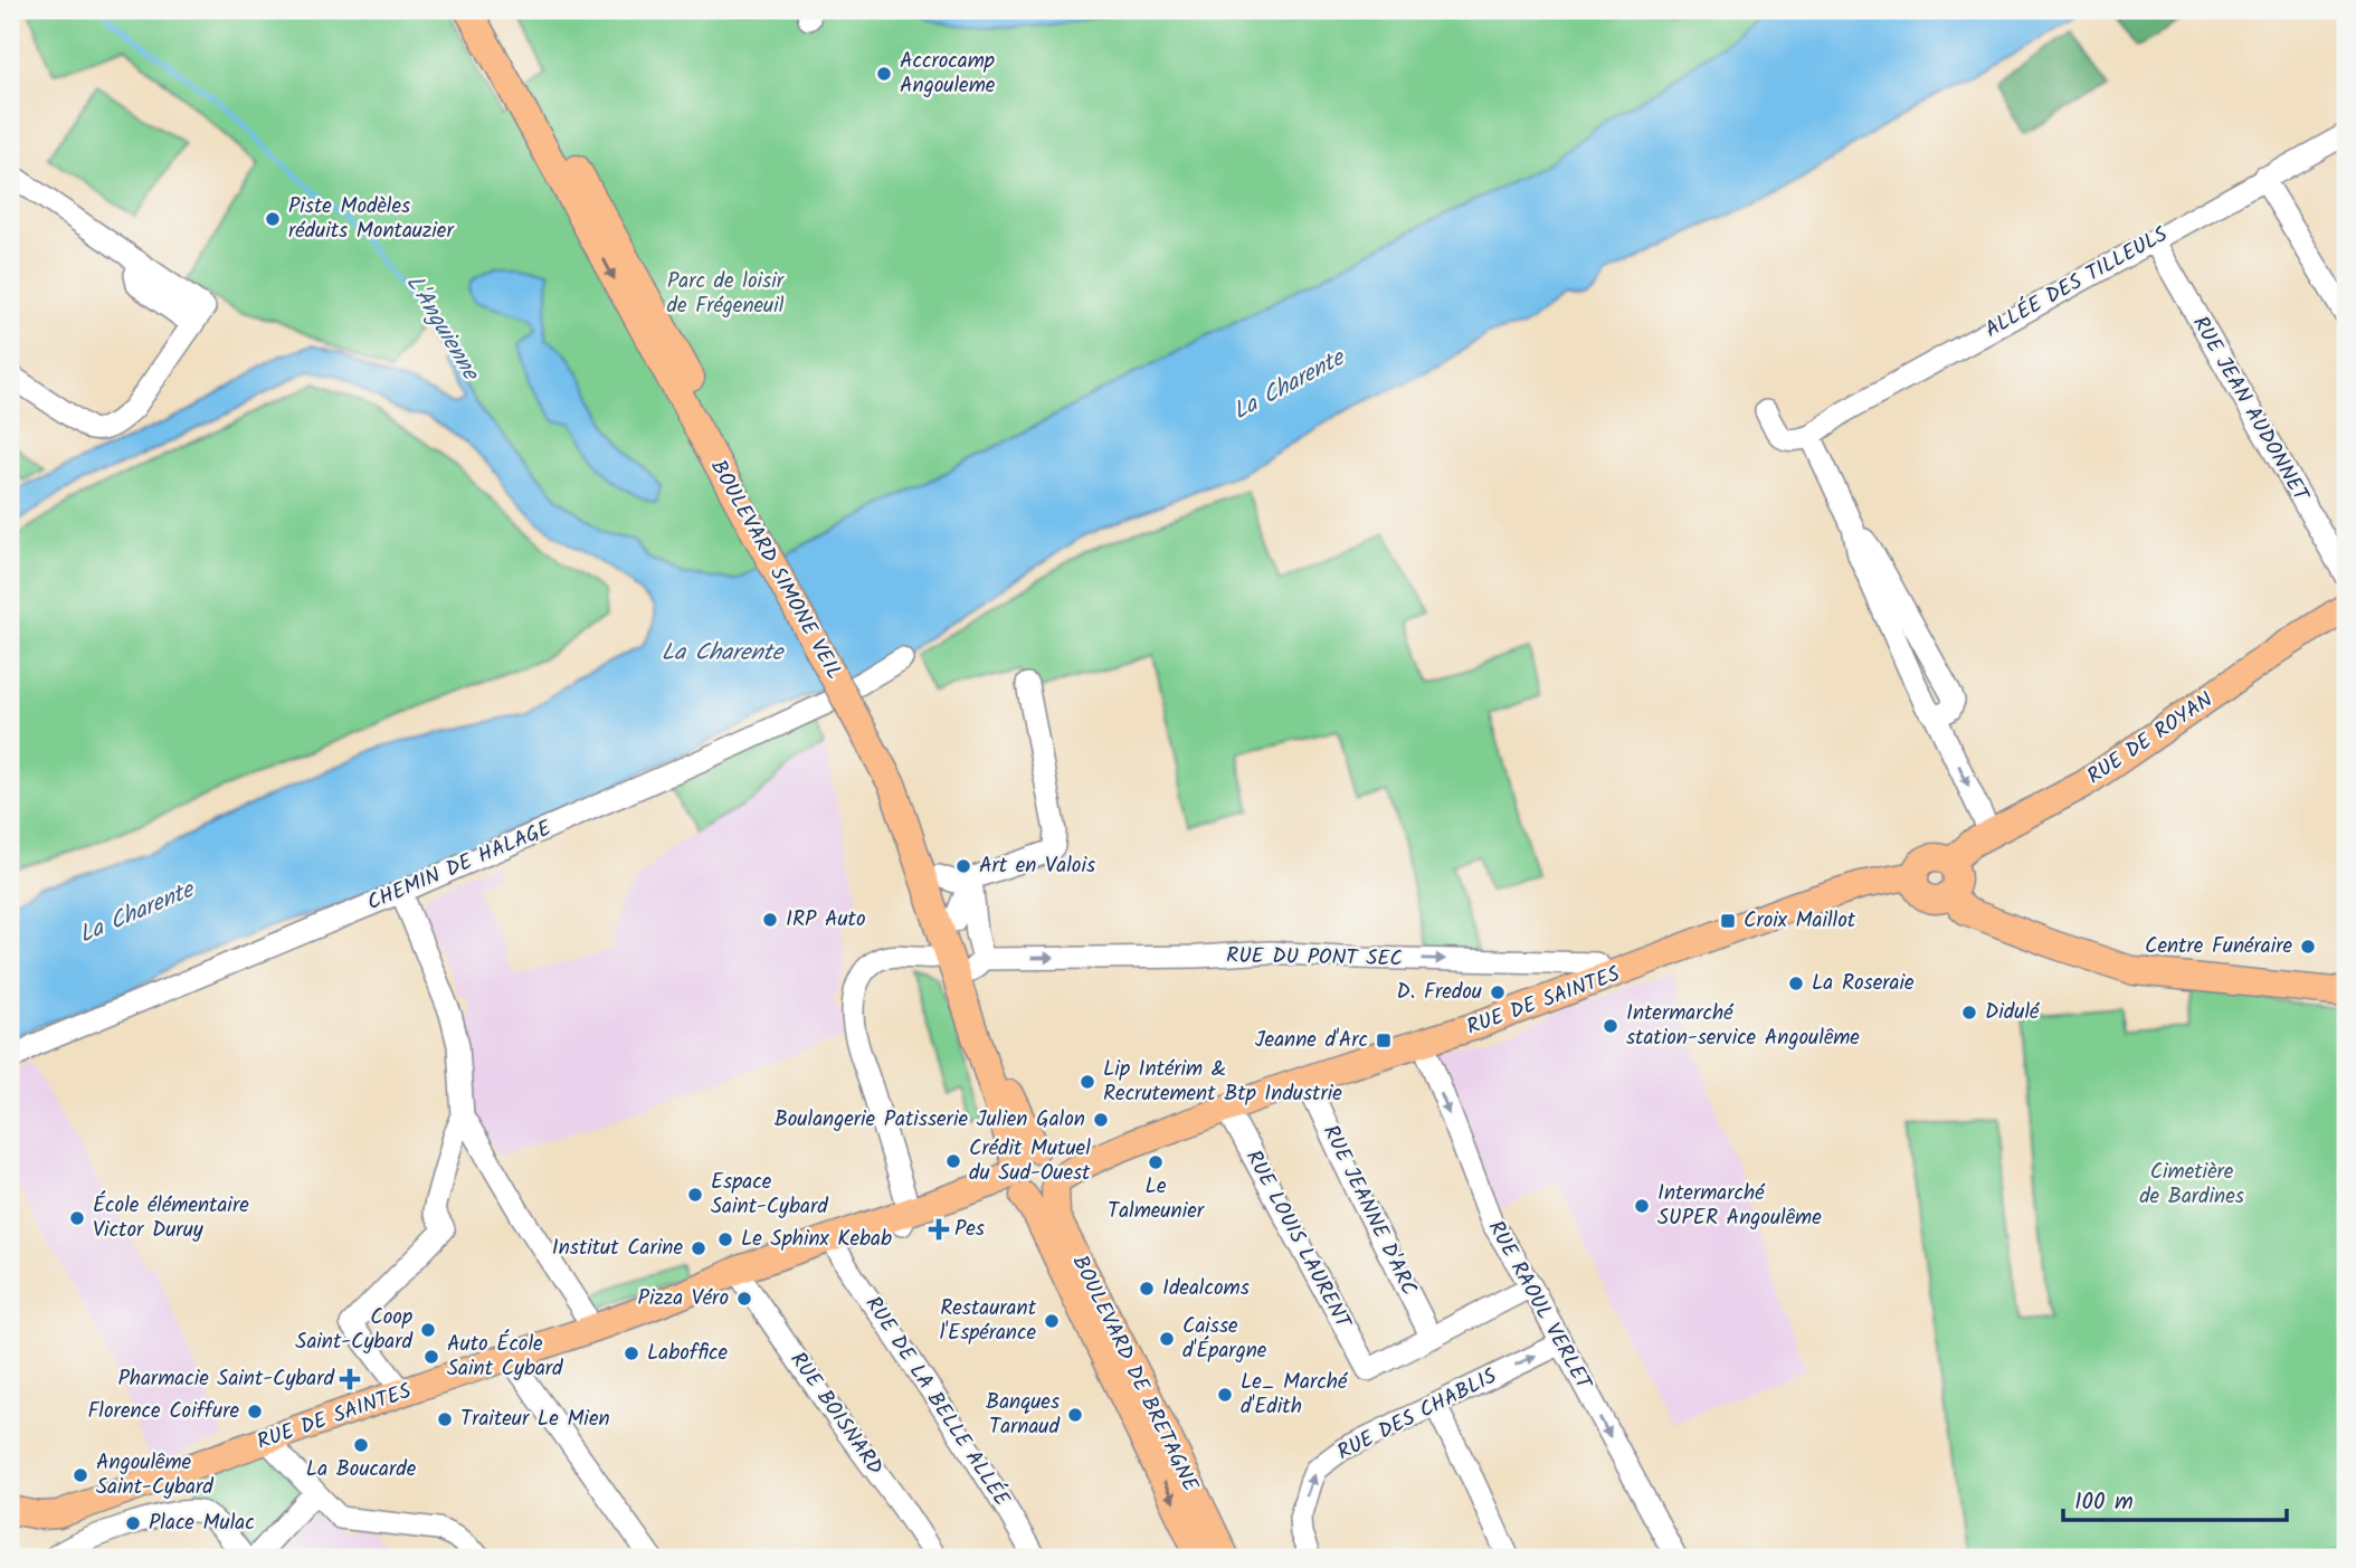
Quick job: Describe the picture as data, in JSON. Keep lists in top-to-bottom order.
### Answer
{
  "streets": {
    "main road": [
      "BOULEVARD SIMONE VEIL",
      "RUE DE ROYAN",
      "RUE DE SAINTES",
      "BOULEVARD DE BRETAGNE"
    ],
    "street": [
      "ALLÉE DES TILLEULS",
      "RUE JEAN AUDONNET",
      "CHEMIN DE HALAGE",
      "RUE DU PONT SEC",
      "RUE JEANNE D'ARC",
      "RUE LOUIS LAURENT",
      "RUE RAOUL VERLET",
      "RUE DE LA BELLE ALLÉE",
      "RUE BOISNARD",
      "RUE DES CHABLIS"
    ]
  },
  "crossings": [
    ["ALLÉE DES TILLEULS", "RUE JEAN AUDONNET"],
    ["BOULEVARD SIMONE VEIL", "RUE DU PONT SEC"],
    ["BOULEVARD SIMONE VEIL", "RUE DE SAINTES"],
    ["BOULEVARD SIMONE VEIL", "BOULEVARD DE BRETAGNE"],
    ["RUE DE ROYAN", "RUE DE SAINTES"],
    ["RUE DU PONT SEC", "RUE DE SAINTES"],
    ["RUE DE SAINTES", "RUE JEANNE D'ARC"],
    ["RUE DE SAINTES", "RUE LOUIS LAURENT"],
    ["RUE DE SAINTES", "RUE RAOUL VERLET"],
    ["RUE DE SAINTES", "BOULEVARD DE BRETAGNE"],
    ["RUE DE SAINTES", "RUE DE LA BELLE ALLÉE"],
    ["RUE DE SAINTES", "RUE BOISNARD"],
    ["RUE JEANNE D'ARC", "RUE LOUIS LAURENT"],
    ["RUE RAOUL VERLET", "RUE DES CHABLIS"]
  ],
  "one_way": ["RUE DU PONT SEC"],
  "water": ["L'Anguienne", "La Charente"],
  "parks": ["Parc de loisir de Frégeneuil", "Cimetière de Bardines"],
  "places": {
    "other": [
      "Accrocamp Angouleme",
      "Piste Modèles réduits Montauzier",
      "Art en Valois",
      "IRP Auto",
      "Centre Funéraire",
      "La Roseraie",
      "D. Fredou",
      "Didulé",
      "Intermarché station-service Angoulême",
      "Lip Intérim & Recrutement Btp Industrie",
      "Boulangerie Patisserie Julien Galon",
      "Crédit Mutuel du Sud-Ouest",
      "Le Talmeunier",
      "Espace Saint-Cybard",
      "Intermarché SUPER Angoulême",
      "École élémentaire Victor Duruy",
      "Le Sphinx Kebab",
      "Institut Carine",
      "Idealcoms",
      "Pizza Véro",
      "Restaurant l'Espérance",
      "Coop Saint-Cybard",
      "Caisse d'Épargne",
      "Laboffice",
      "Auto École Saint Cybard",
      "Le_ Marché d'Edith",
      "Florence Coiffure",
      "Banques Tarnaud",
      "Traiteur Le Mien",
      "La Boucarde",
      "Angoulême Saint-Cybard",
      "Place Mulac"
    ],
    "transit": ["Croix Maillot", "Jeanne d'Arc"],
    "health": ["Pes", "Pharmacie Saint-Cybard"]
  },
  "scale_bar": "100 m"
}
